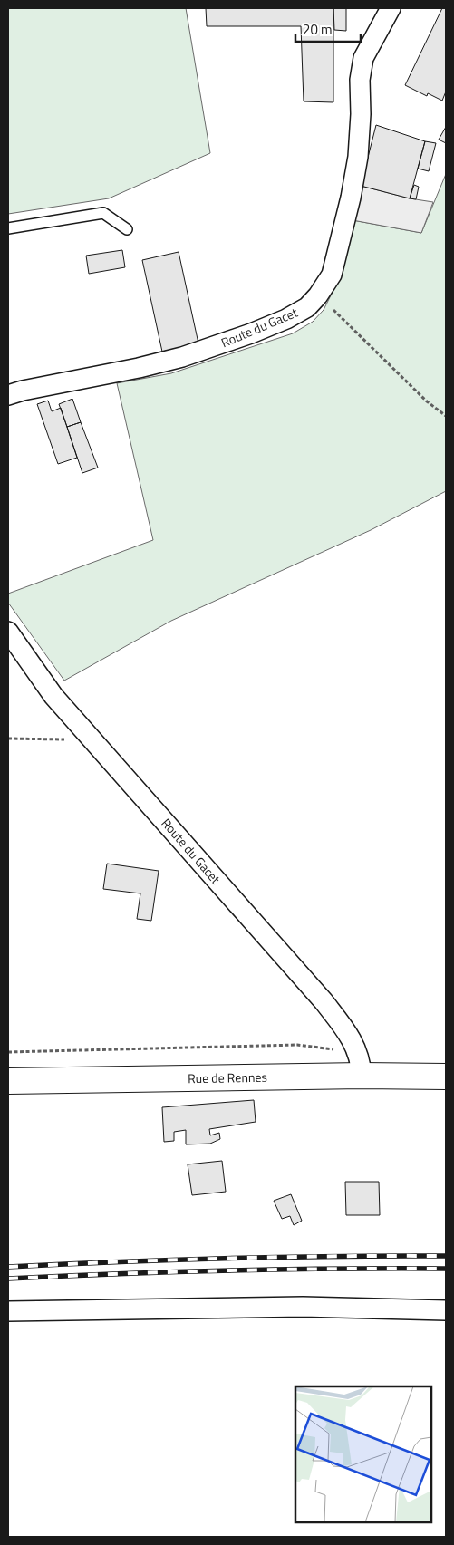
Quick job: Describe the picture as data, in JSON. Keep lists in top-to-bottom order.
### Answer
{
  "streets": {
    "main road": ["Rue de Rennes"],
    "street": ["Route du Gacet"]
  },
  "crossings": [
    ["Route du Gacet", "Rue de Rennes"]
  ],
  "scale_bar": "20 m"
}
